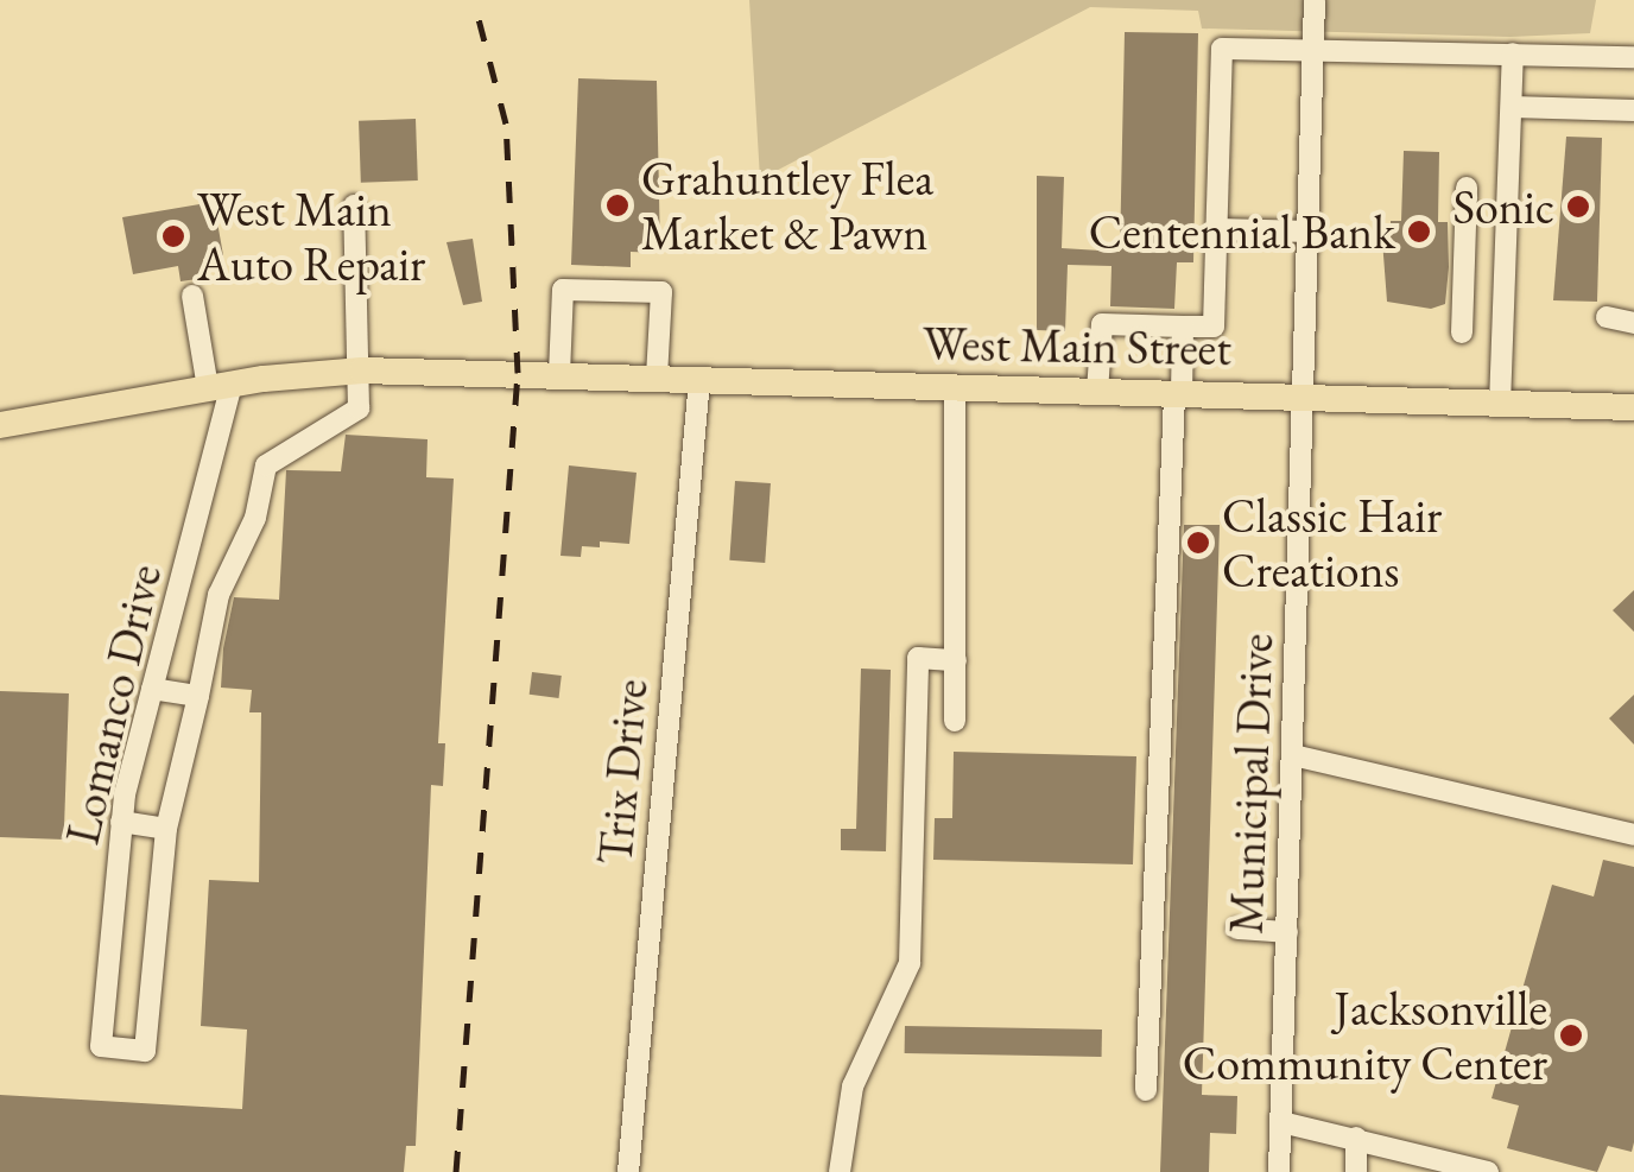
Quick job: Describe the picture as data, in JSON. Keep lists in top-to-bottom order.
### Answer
{
  "streets": {
    "main road": ["West Main Street"],
    "street": ["Lomanco Drive", "Trix Drive", "Municipal Drive"]
  },
  "crossings": [
    ["West Main Street", "Lomanco Drive"],
    ["West Main Street", "Trix Drive"],
    ["West Main Street", "Municipal Drive"]
  ],
  "places": [
    "Grahuntley Flea Market & Pawn",
    "Sonic",
    "Centennial Bank",
    "West Main Auto Repair",
    "Classic Hair Creations",
    "Jacksonville Community Center"
  ]
}
